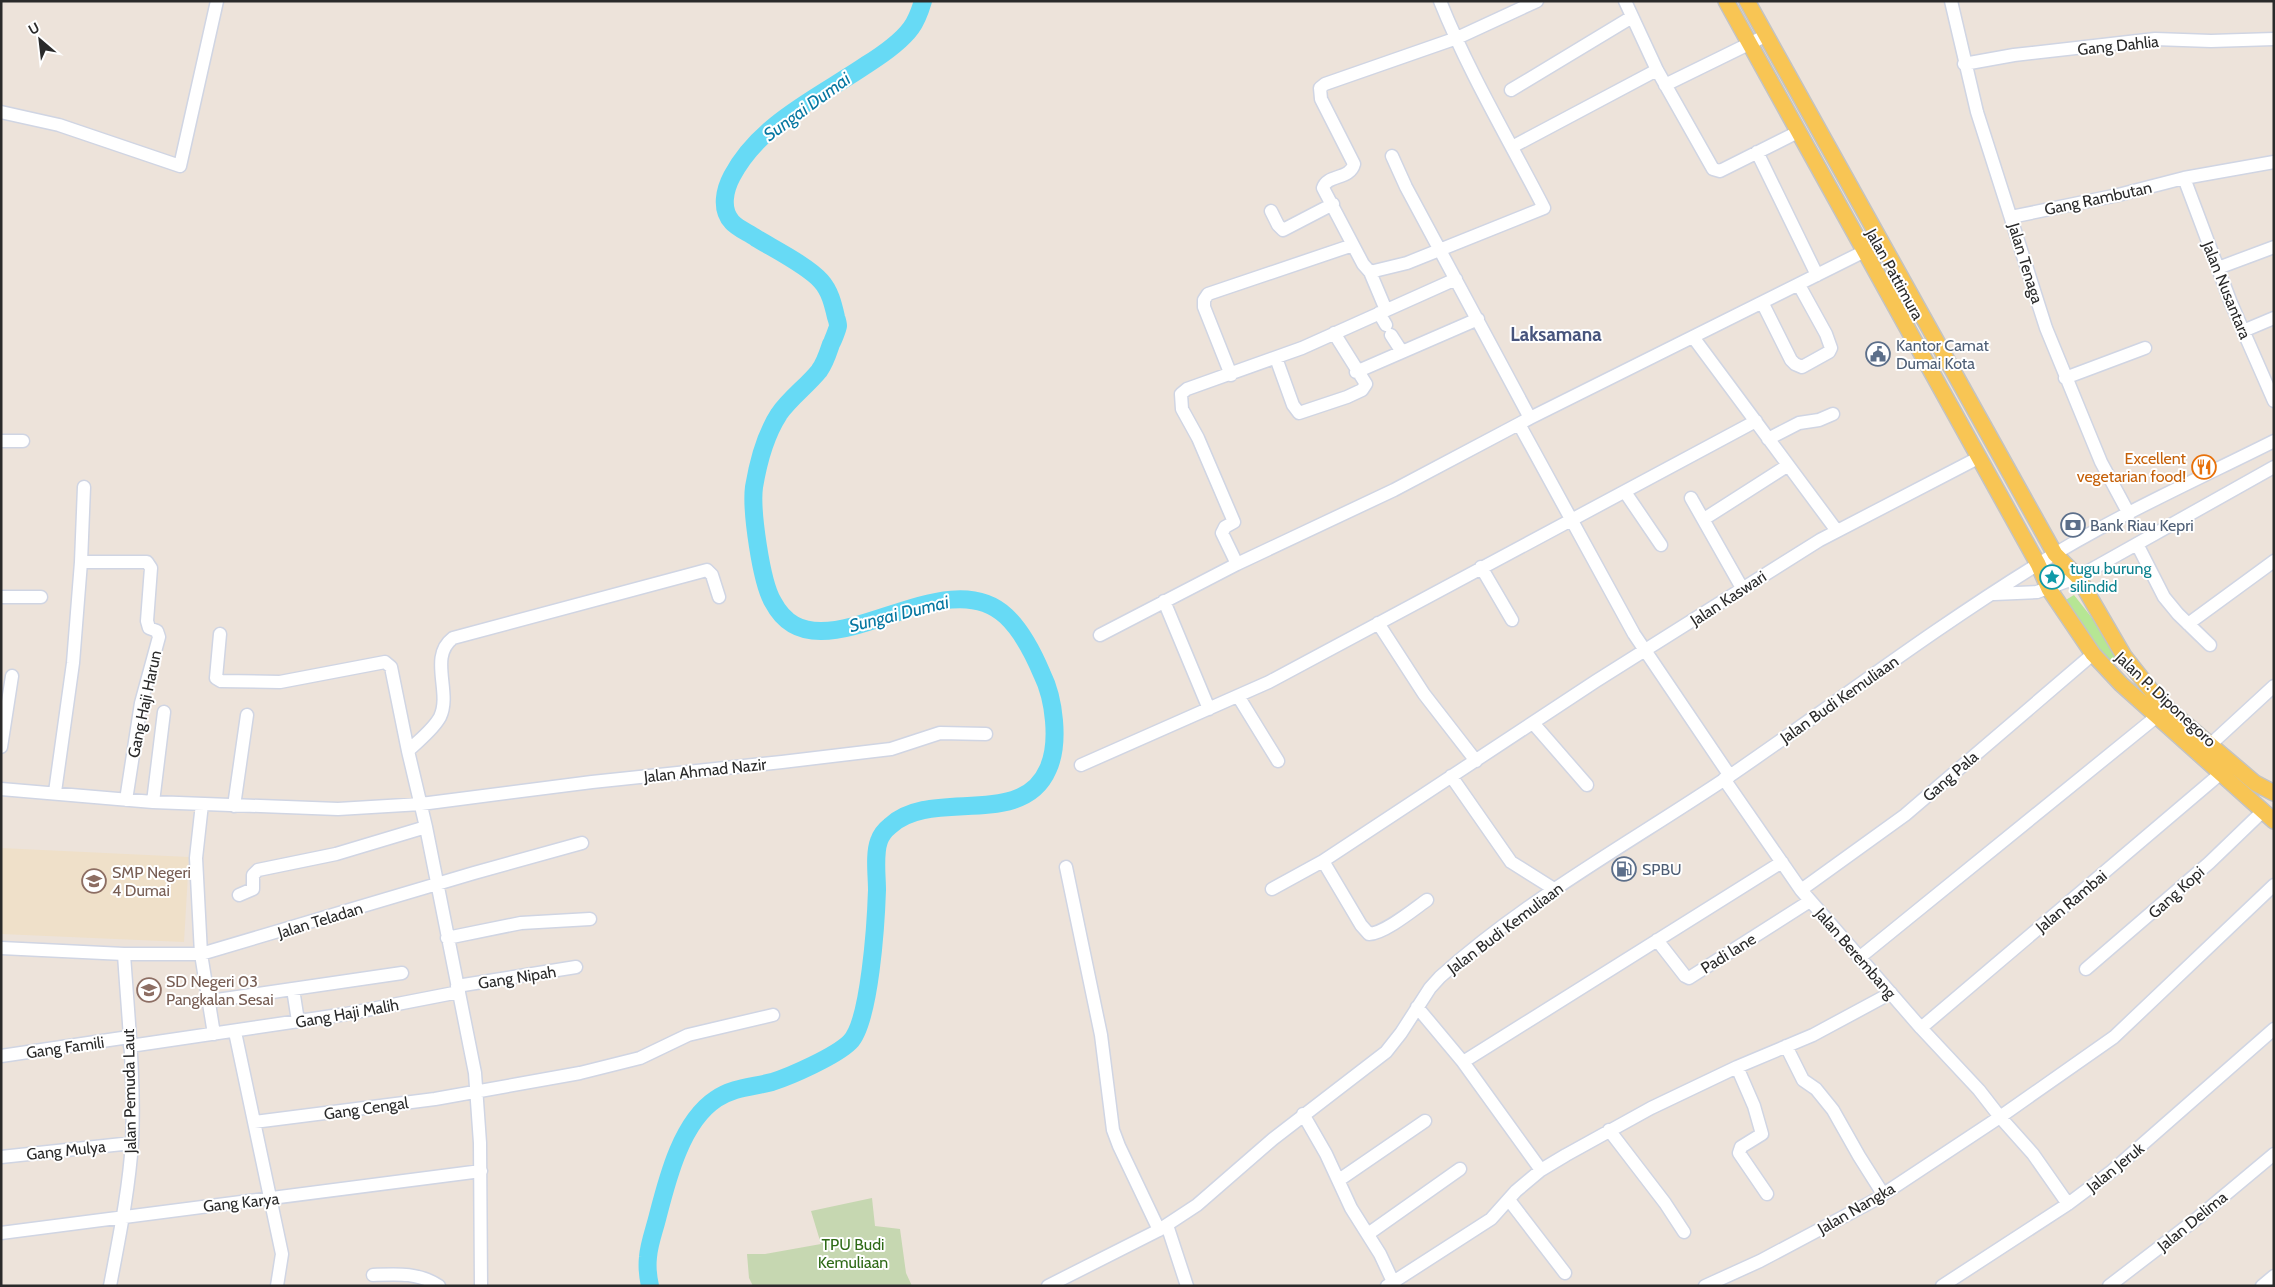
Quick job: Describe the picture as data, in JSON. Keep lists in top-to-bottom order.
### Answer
{
  "streets": {
    "main road": ["Jalan Pattimura", "Jalan P. Diponegoro"],
    "street": [
      "Gang Dahlia",
      "Gang Rambutan",
      "Jalan Tenaga",
      "Jalan Nusantara",
      "Jalan Kaswari",
      "Jalan Budi Kemuliaan",
      "Gang Haji Harun",
      "Jalan Ahmad Nazir",
      "Gang Pala",
      "Gang Kopi",
      "Jalan Rambai",
      "Jalan Teladan",
      "Padi lane",
      "Jalan Berembang",
      "Gang Nipah",
      "Gang Haji Malih",
      "Gang Famili",
      "Jalan Pemuda Laut",
      "Gang Cengal",
      "Gang Mulya",
      "Jalan Jeruk",
      "Gang Karya",
      "Jalan Nangka",
      "Jalan Delima"
    ]
  },
  "crossings": [
    ["Gang Dahlia", "Jalan Tenaga"],
    ["Gang Rambutan", "Jalan Tenaga"],
    ["Gang Rambutan", "Jalan Nusantara"],
    ["Jalan Tenaga", "Jalan Budi Kemuliaan"],
    ["Jalan Pattimura", "Jalan Kaswari"],
    ["Jalan Pattimura", "Jalan Budi Kemuliaan"],
    ["Jalan Pattimura", "Jalan P. Diponegoro"],
    ["Jalan Kaswari", "Jalan Berembang"],
    ["Jalan Budi Kemuliaan", "Jalan Berembang"],
    ["Jalan P. Diponegoro", "Gang Pala"],
    ["Jalan P. Diponegoro", "Gang Kopi"],
    ["Jalan P. Diponegoro", "Jalan Rambai"],
    ["Gang Haji Harun", "Jalan Ahmad Nazir"],
    ["Gang Pala", "Jalan Berembang"],
    ["Jalan Rambai", "Jalan Berembang"],
    ["Jalan Teladan", "Jalan Pemuda Laut"],
    ["Padi lane", "Jalan Berembang"],
    ["Jalan Berembang", "Jalan Jeruk"],
    ["Jalan Berembang", "Jalan Nangka"],
    ["Gang Nipah", "Gang Haji Malih"],
    ["Gang Haji Malih", "Gang Famili"],
    ["Gang Famili", "Jalan Pemuda Laut"],
    ["Jalan Pemuda Laut", "Gang Mulya"],
    ["Jalan Pemuda Laut", "Gang Karya"]
  ],
  "districts": ["Laksamana"],
  "water": ["Sungai Dumai"],
  "parks": ["TPU Budi Kemuliaan"],
  "places": {
    "public building": ["Kantor Camat Dumai Kota"],
    "restaurant": ["Excellent vegetarian food!"],
    "bank": ["Bank Riau Kepri"],
    "place": ["tugu burung silindid"],
    "fuel station": ["SPBU"],
    "school or university": ["SMP Negeri 4 Dumai", "SD Negeri 03 Pangkalan Sesai"]
  },
  "north": "top left"
}
